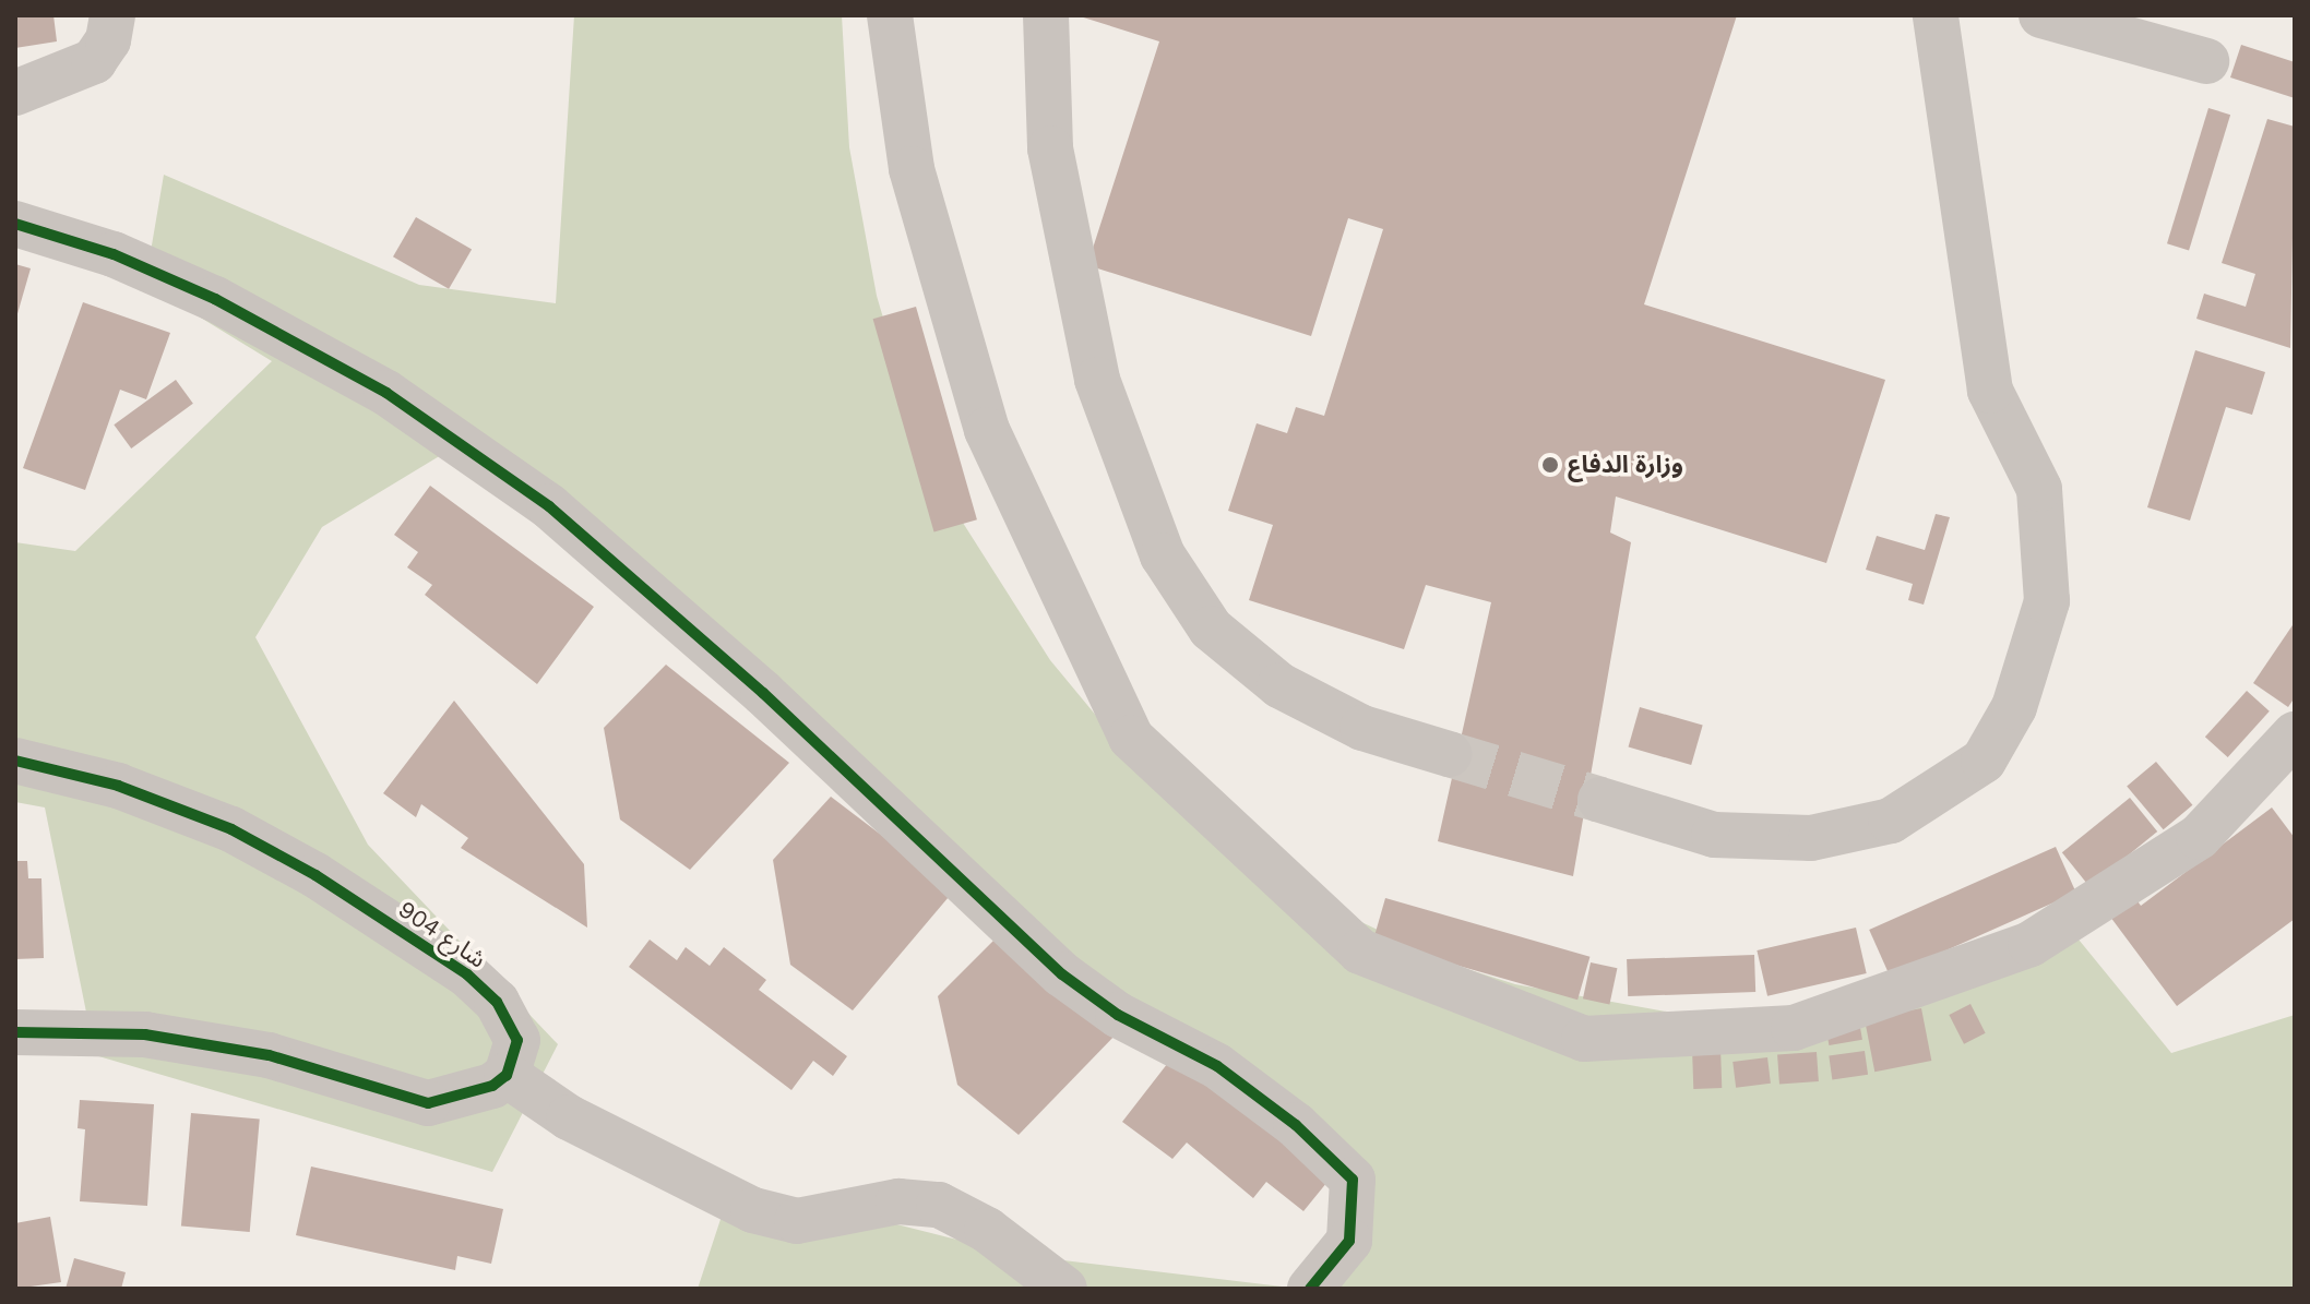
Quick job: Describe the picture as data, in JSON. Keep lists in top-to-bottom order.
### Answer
{
  "streets": {
    "street": ["شارع 904"]
  },
  "places": ["وزارة الدفاع"]
}
